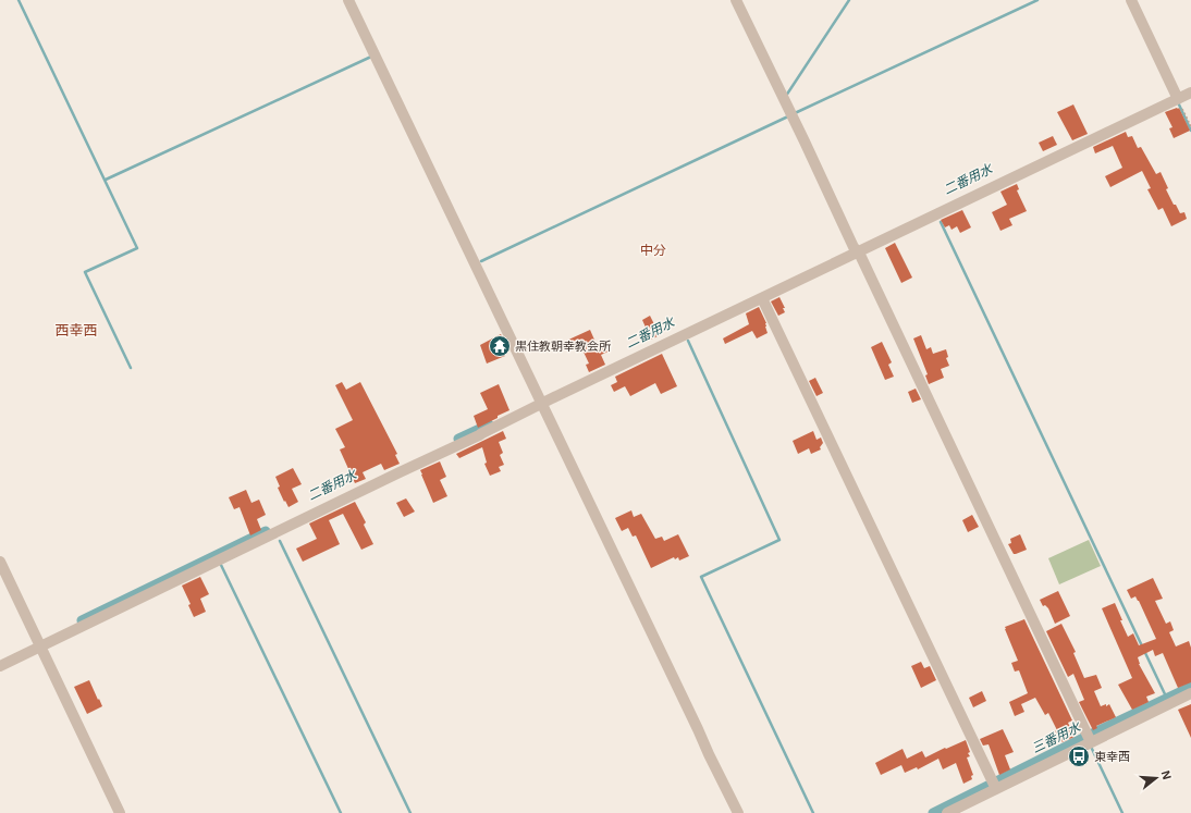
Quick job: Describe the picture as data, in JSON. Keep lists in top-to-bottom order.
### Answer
{
  "districts": ["中分", "西幸西"],
  "water": ["二番用水", "三番用水"],
  "places": {
    "temple": ["黒住教朝幸教会所"],
    "bus stop": ["東幸西"]
  },
  "north": "right"
}
